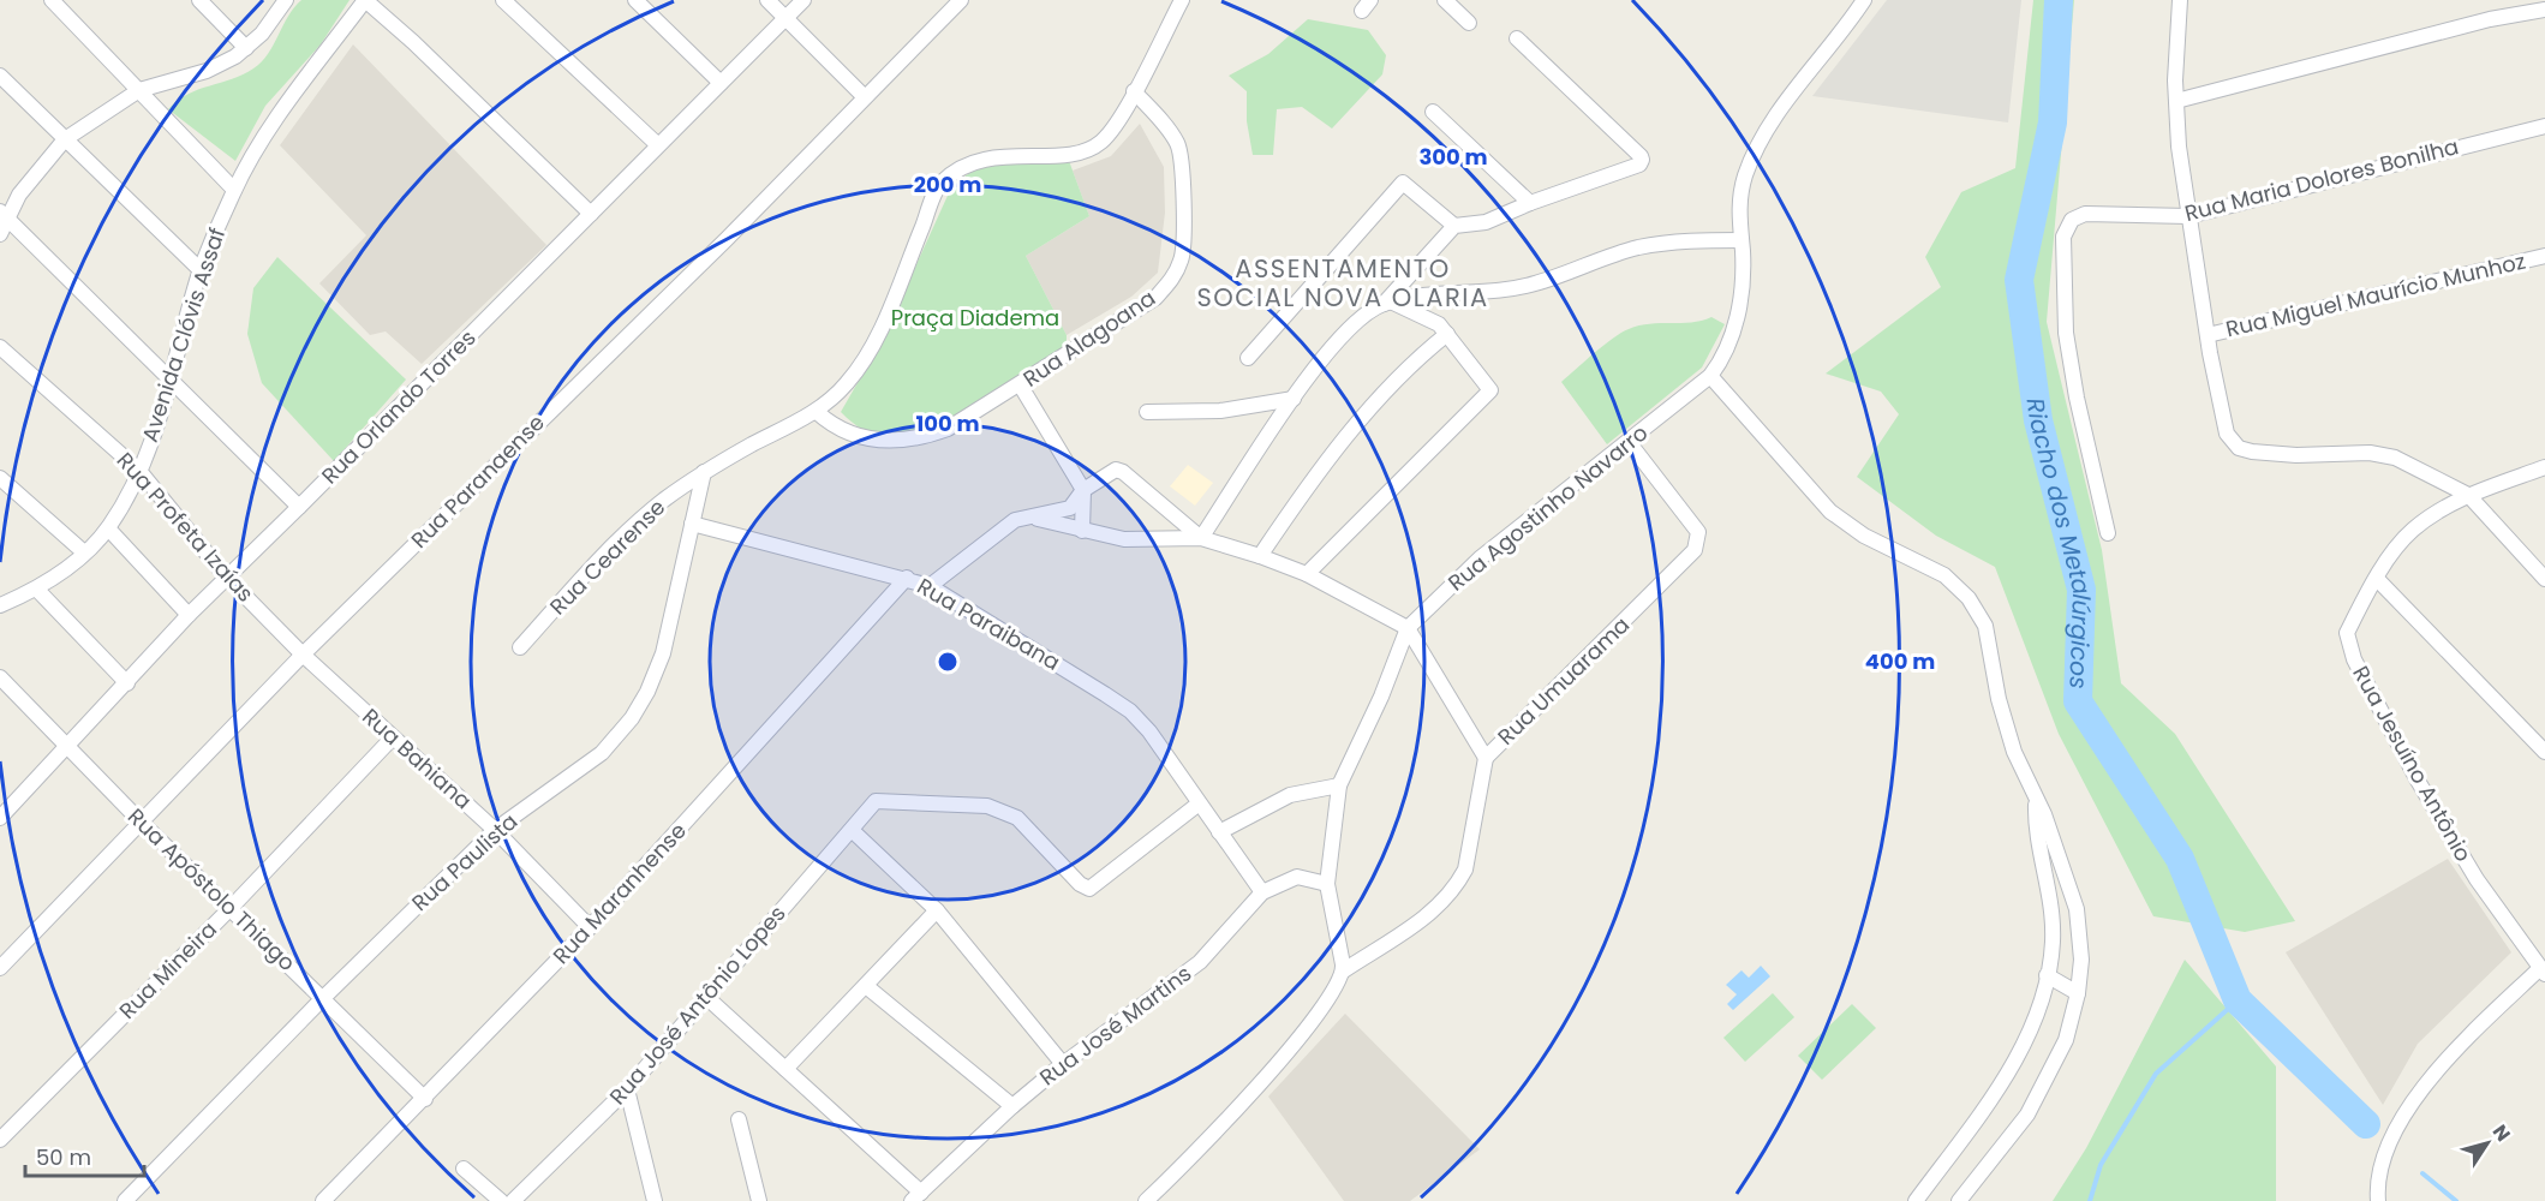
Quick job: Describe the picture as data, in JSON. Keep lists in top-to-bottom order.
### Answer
{
  "streets": {
    "street": [
      "Rua Maria Dolores Bonilha",
      "Rua Miguel Maurício Munhoz",
      "Avenida Clóvis Assaf",
      "Rua Alagoana",
      "Rua Orlando Torres",
      "Rua Paranaense",
      "Rua Agostinho Navarro",
      "Rua Profeta Izaías",
      "Rua Cearense",
      "Rua Paraibana",
      "Rua Umuarama",
      "Rua Bahiana",
      "Rua Jesuíno Antônio",
      "Rua Paulista",
      "Rua Apóstolo Thiago",
      "Rua Maranhense",
      "Rua Mineira",
      "Rua José Antônio Lopes",
      "Rua José Martins"
    ]
  },
  "crossings": [
    ["Avenida Clóvis Assaf", "Rua Profeta Izaías"],
    ["Rua Alagoana", "Rua Cearense"],
    ["Rua Orlando Torres", "Rua Profeta Izaías"],
    ["Rua Orlando Torres", "Rua Apóstolo Thiago"],
    ["Rua Paranaense", "Rua Profeta Izaías"],
    ["Rua Paranaense", "Rua Bahiana"],
    ["Rua Paranaense", "Rua Apóstolo Thiago"],
    ["Rua Agostinho Navarro", "Rua Umuarama"],
    ["Rua Agostinho Navarro", "Rua José Martins"],
    ["Rua Profeta Izaías", "Rua Bahiana"],
    ["Rua Cearense", "Rua Paulista"],
    ["Rua Paraibana", "Rua Paulista"],
    ["Rua Paraibana", "Rua Maranhense"],
    ["Rua Paraibana", "Rua José Antônio Lopes"],
    ["Rua Paraibana", "Rua José Martins"],
    ["Rua Bahiana", "Rua Paulista"],
    ["Rua Bahiana", "Rua Maranhense"],
    ["Rua Bahiana", "Rua Mineira"],
    ["Rua Paulista", "Rua Apóstolo Thiago"],
    ["Rua Apóstolo Thiago", "Rua Maranhense"],
    ["Rua Apóstolo Thiago", "Rua Mineira"]
  ],
  "districts": ["ASSENTAMENTO SOCIAL NOVA OLARIA"],
  "water": ["Riacho dos Metalúrgicos"],
  "parks": ["Praça Diadema"],
  "scale_bar": "50 m",
  "north": "top right",
  "rings": [
    "300 m",
    "200 m",
    "100 m",
    "400 m"
  ]
}
